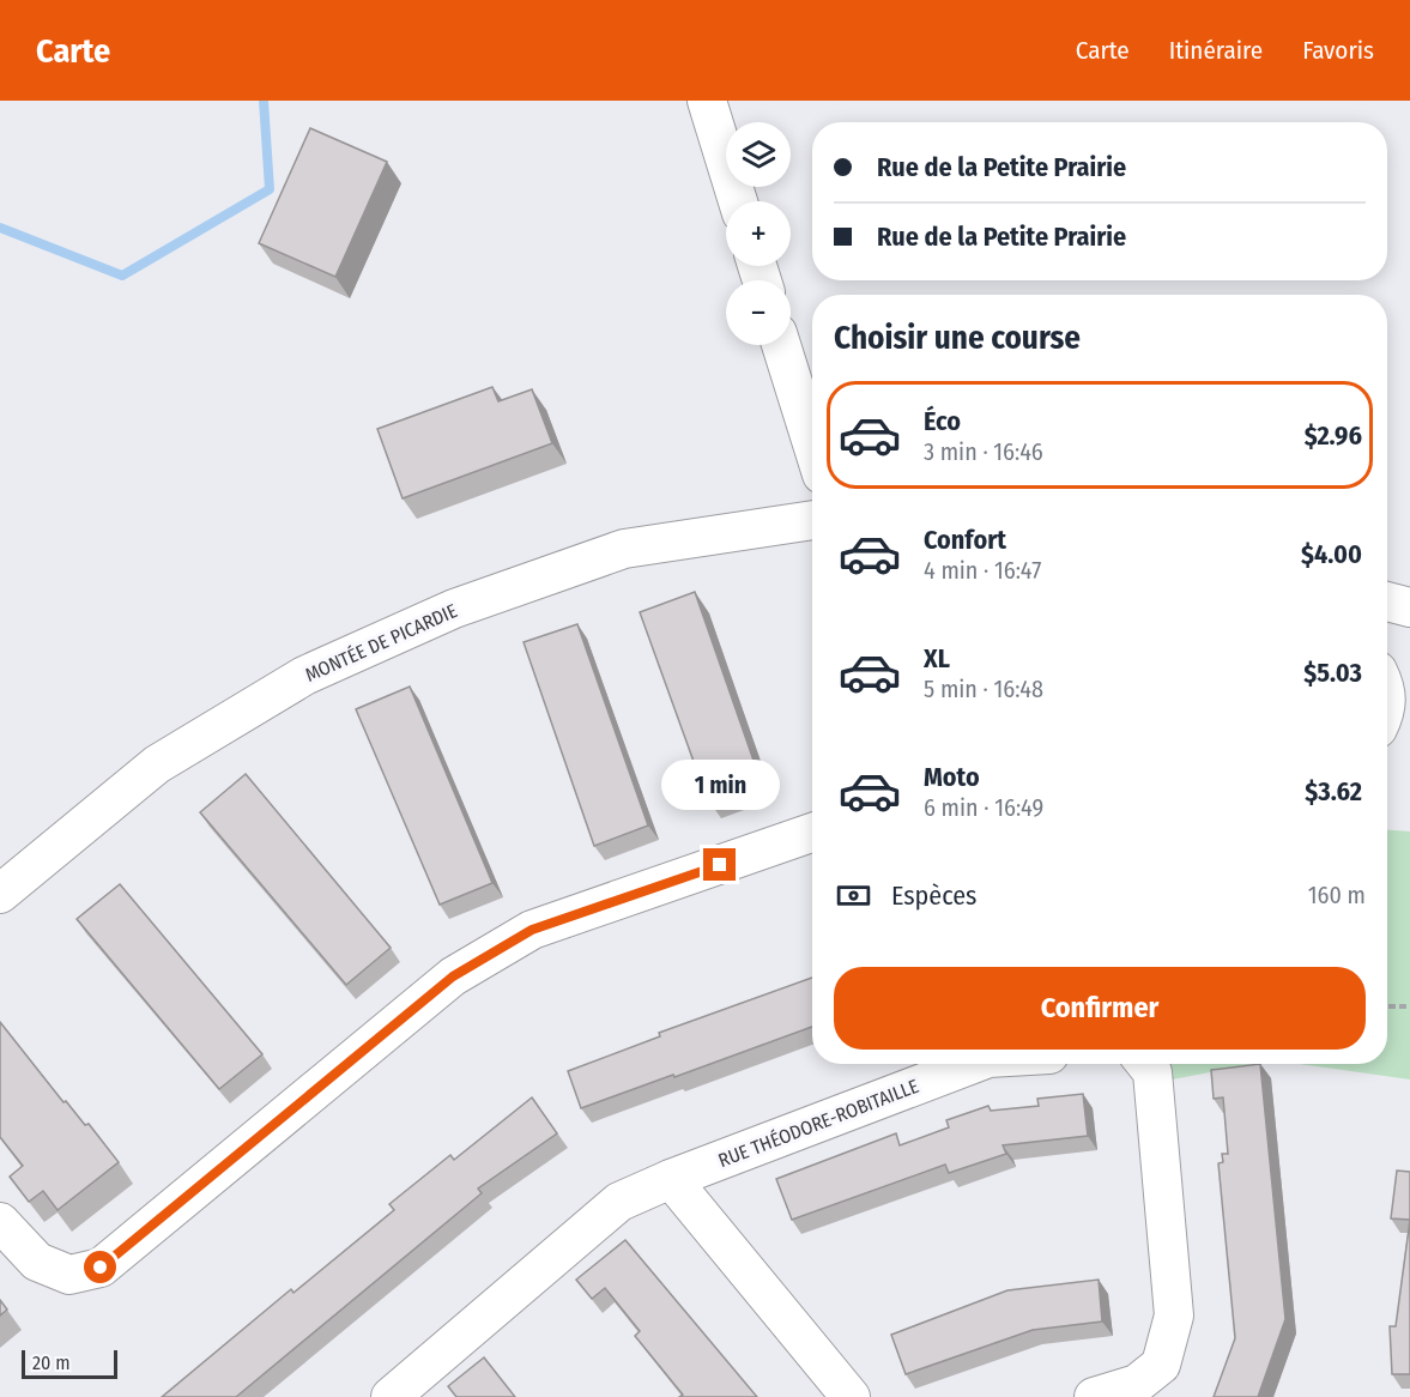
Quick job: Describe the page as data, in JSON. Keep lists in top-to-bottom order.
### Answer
{
  "streets": {
    "street": ["MONTÉE DE PICARDIE", "RUE THÉODORE-ROBITAILLE"]
  },
  "scale_bar": "20 m",
  "page": {
    "header": "Carte",
    "nav": ["Carte", "Itinéraire", "Favoris"],
    "map_buttons": ["+", "−"],
    "banner": ["Rue de la Petite Prairie", "Rue de la Petite Prairie"],
    "heading": "Choisir une course",
    "list": [
      {
        "name": "Éco",
        "note": "3 min · 16:46",
        "value": "$2.96"
      },
      {
        "name": "Confort",
        "note": "4 min · 16:47",
        "value": "$4.00"
      },
      {
        "name": "XL",
        "note": "5 min · 16:48",
        "value": "$5.03"
      },
      {
        "name": "Moto",
        "note": "6 min · 16:49",
        "value": "$3.62"
      }
    ],
    "bubble": "1 min",
    "pay": ["Espèces", "160 m"],
    "buttons": "Confirmer",
    "scale": "20 m"
  }
}
